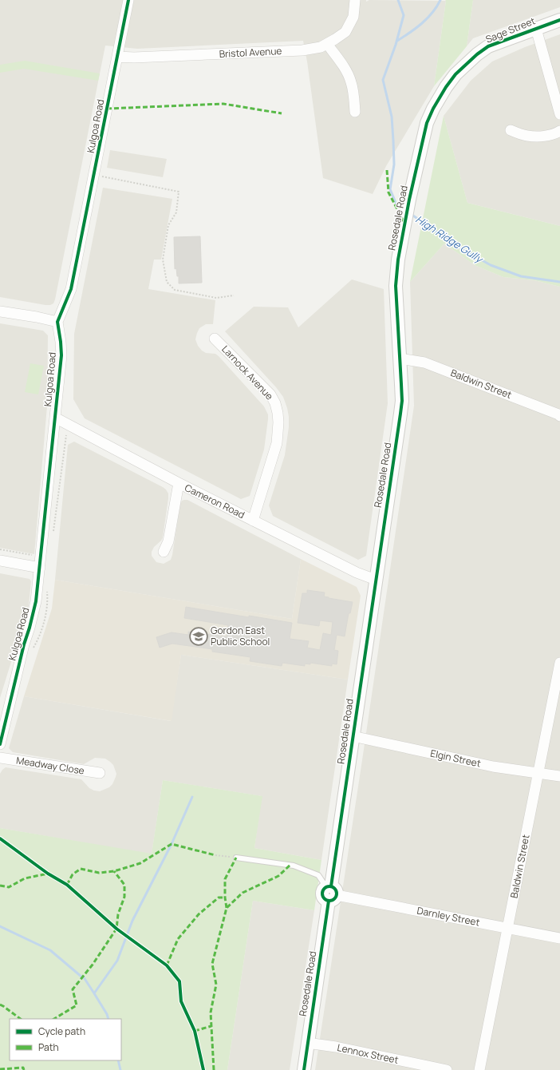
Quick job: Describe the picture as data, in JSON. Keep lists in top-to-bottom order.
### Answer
{
  "streets": {
    "street": [
      "Sage Street",
      "Bristol Avenue",
      "Kulgoa Road",
      "Rosedale Road",
      "Larnock Avenue",
      "Baldwin Street",
      "Cameron Road",
      "Elgin Street",
      "Meadway Close",
      "Darnley Street",
      "Lennox Street"
    ]
  },
  "crossings": [
    ["Sage Street", "Rosedale Road"],
    ["Bristol Avenue", "Kulgoa Road"],
    ["Kulgoa Road", "Cameron Road"],
    ["Rosedale Road", "Baldwin Street"],
    ["Rosedale Road", "Cameron Road"],
    ["Rosedale Road", "Elgin Street"],
    ["Rosedale Road", "Darnley Street"],
    ["Rosedale Road", "Lennox Street"],
    ["Larnock Avenue", "Cameron Road"],
    ["Baldwin Street", "Elgin Street"],
    ["Baldwin Street", "Darnley Street"]
  ],
  "water": ["High Ridge Gully"],
  "places": {
    "school or university": ["Gordon East Public School"]
  },
  "legend": ["Cycle path", "Path"]
}
